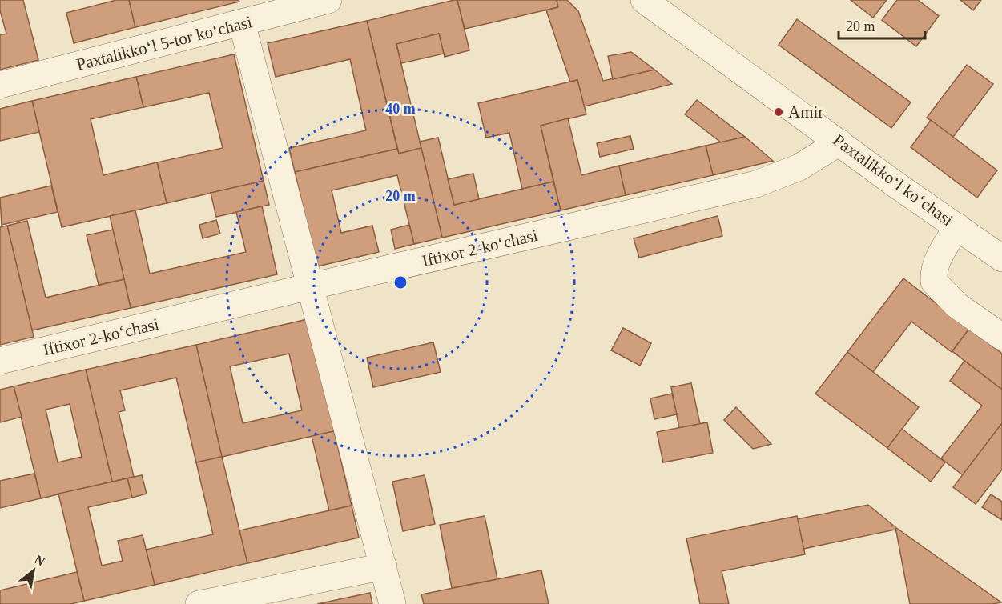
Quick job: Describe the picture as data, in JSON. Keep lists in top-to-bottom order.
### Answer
{
  "streets": {
    "street": ["Paxtalikkoʻl 5-tor koʻchasi", "Paxtalikkoʻl koʻchasi", "Iftixor 2-koʻchasi"]
  },
  "crossings": [
    ["Paxtalikkoʻl koʻchasi", "Iftixor 2-koʻchasi"]
  ],
  "places": ["Amir"],
  "scale_bar": "20 m",
  "north": "top right",
  "rings": ["40 m", "20 m"]
}
